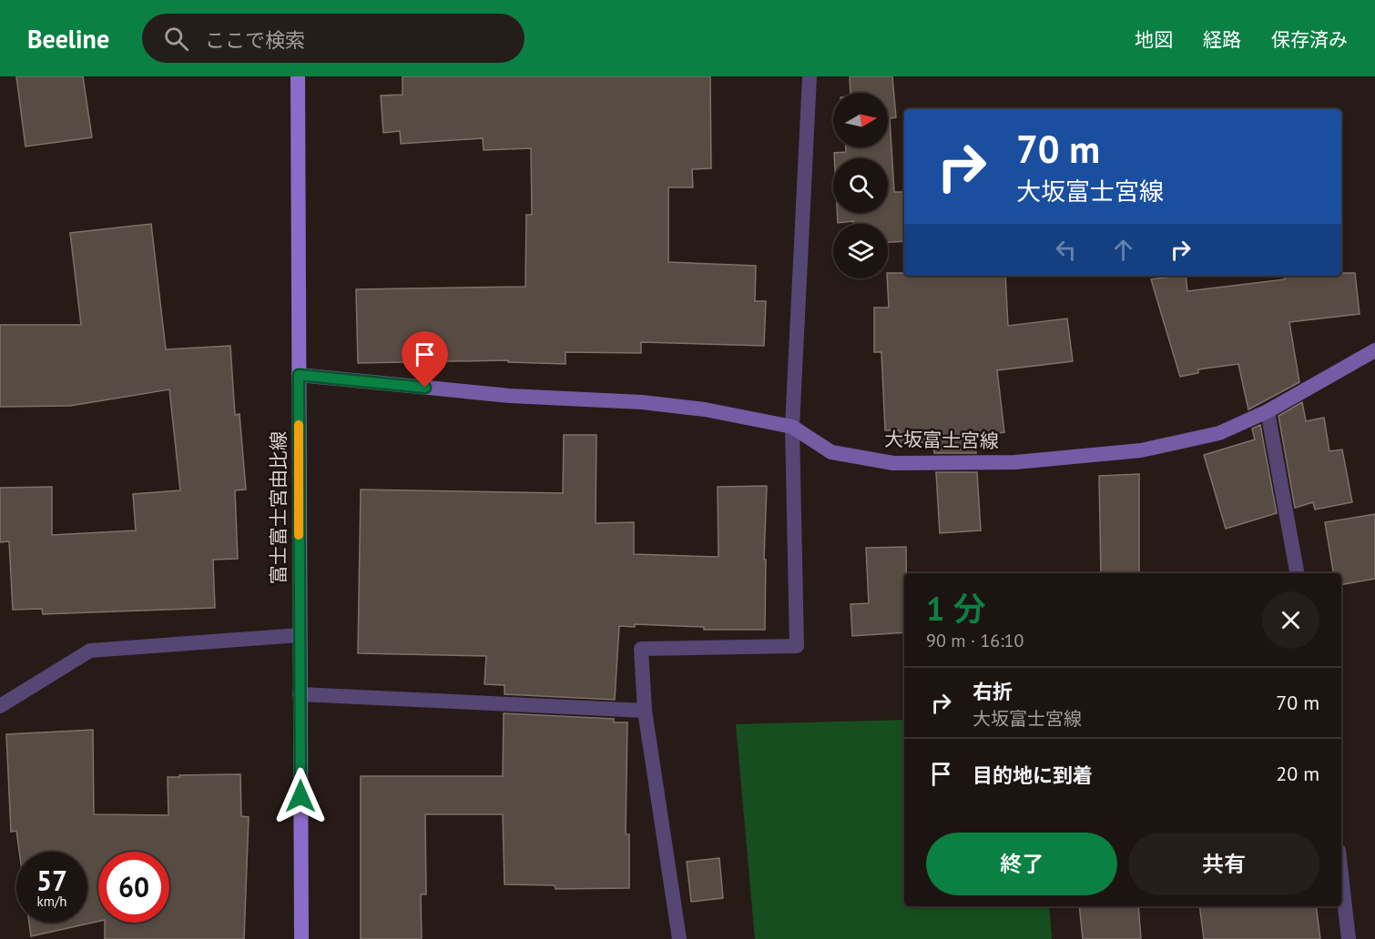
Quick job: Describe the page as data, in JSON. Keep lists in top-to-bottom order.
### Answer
{
  "streets": {
    "main road": ["大坂富士宮線", "富士富士宮由比線"]
  },
  "crossings": [
    ["大坂富士宮線", "富士富士宮由比線"]
  ],
  "north": "right",
  "page": {
    "header": "Beeline",
    "search": "ここで検索",
    "nav": ["地図", "経路", "保存済み"],
    "turn": ["70 m", "大坂富士宮線"],
    "heading": ["1 分", "90 m · 16:10"],
    "list": [
      {
        "name": "右折",
        "note": "大坂富士宮線",
        "value": "70 m"
      },
      {
        "name": "目的地に到着",
        "value": "20 m"
      }
    ],
    "buttons": ["終了", "共有"],
    "speed": "57 km/h",
    "limit": "60"
  }
}
